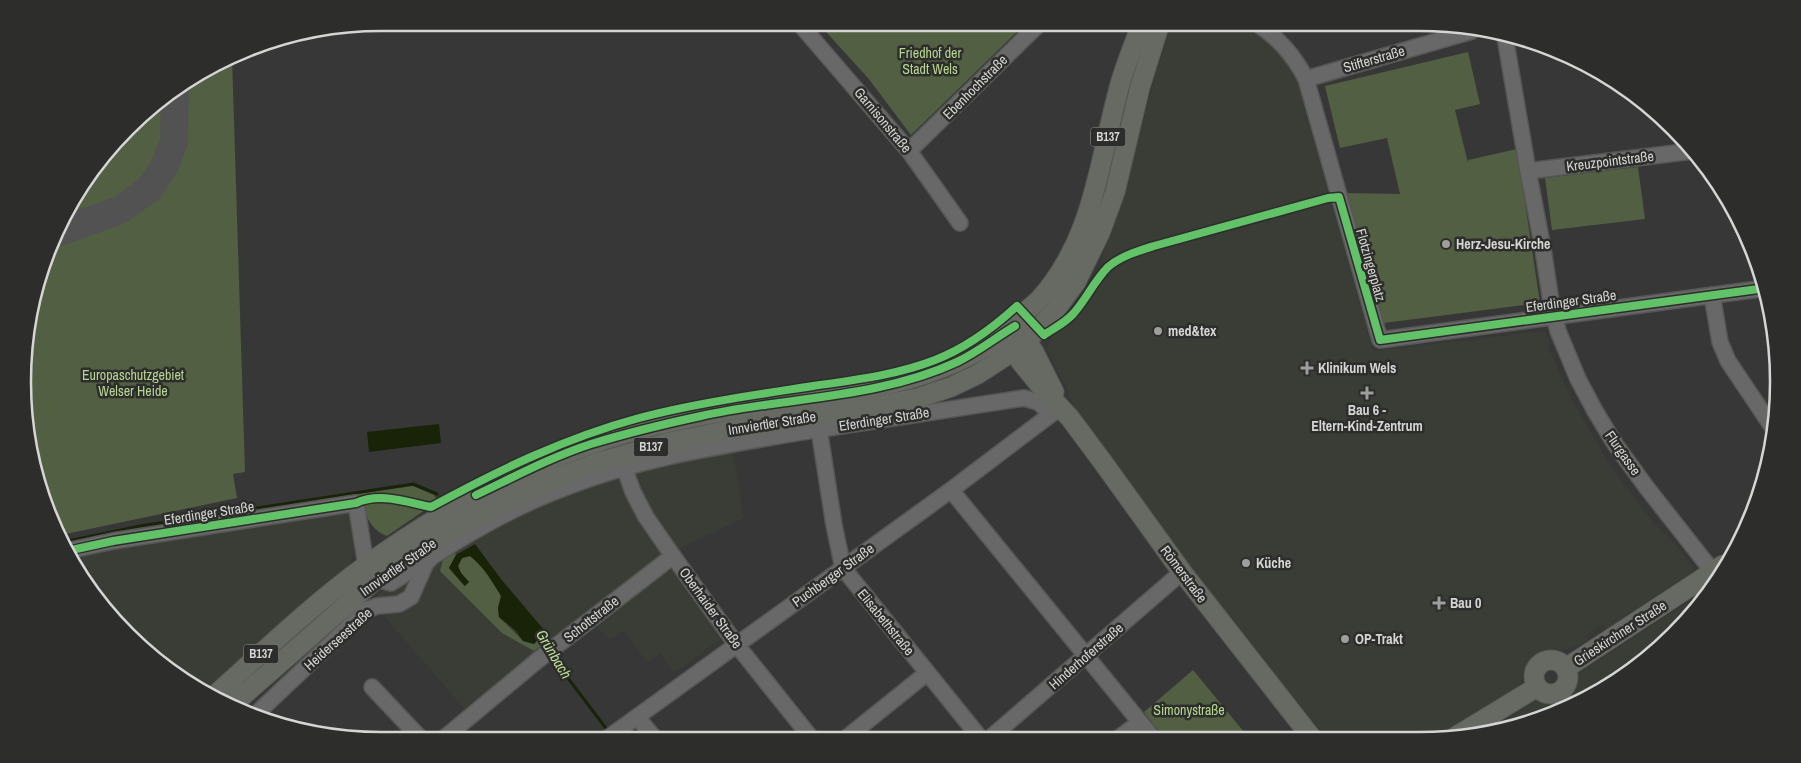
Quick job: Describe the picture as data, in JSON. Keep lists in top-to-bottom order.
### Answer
{
  "streets": {
    "main road": [
      "B137",
      "Innviertler Straße",
      "Römerstraße",
      "Grieskirchner Straße"
    ],
    "street": [
      "Stifterstraße",
      "Ebenhochstraße",
      "Garnisonstraße",
      "Kreuzpointstraße",
      "Flotzingerplatz",
      "Eferdinger Straße",
      "Flurgasse",
      "Puchberger Straße",
      "Oberhaider Straße",
      "Schottstraße",
      "Elisabethstraße",
      "Heiderseestraße",
      "Hinderhoferstraße"
    ]
  },
  "crossings": [
    ["Stifterstraße", "Flotzingerplatz"],
    ["Ebenhochstraße", "Garnisonstraße"],
    ["Flotzingerplatz", "Eferdinger Straße"],
    ["Eferdinger Straße", "Innviertler Straße"],
    ["Eferdinger Straße", "Flurgasse"],
    ["Eferdinger Straße", "Römerstraße"],
    ["Eferdinger Straße", "Puchberger Straße"],
    ["Eferdinger Straße", "Oberhaider Straße"],
    ["Eferdinger Straße", "Elisabethstraße"],
    ["Eferdinger Straße", "Heiderseestraße"],
    ["Innviertler Straße", "Römerstraße"],
    ["Römerstraße", "Puchberger Straße"],
    ["Römerstraße", "Hinderhoferstraße"],
    ["Puchberger Straße", "Oberhaider Straße"],
    ["Puchberger Straße", "Elisabethstraße"],
    ["Oberhaider Straße", "Schottstraße"]
  ],
  "water": ["Grünbach"],
  "parks": ["Friedhof der Stadt Wels", "Europaschutzgebiet Welser Heide", "Simonystraße"],
  "places": {
    "other": [
      "Herz-Jesu-Kirche",
      "med&tex",
      "Küche",
      "OP-Trakt"
    ],
    "health": ["Klinikum Wels", "Bau 6 - Eltern-Kind-Zentrum", "Bau 0"]
  }
}
